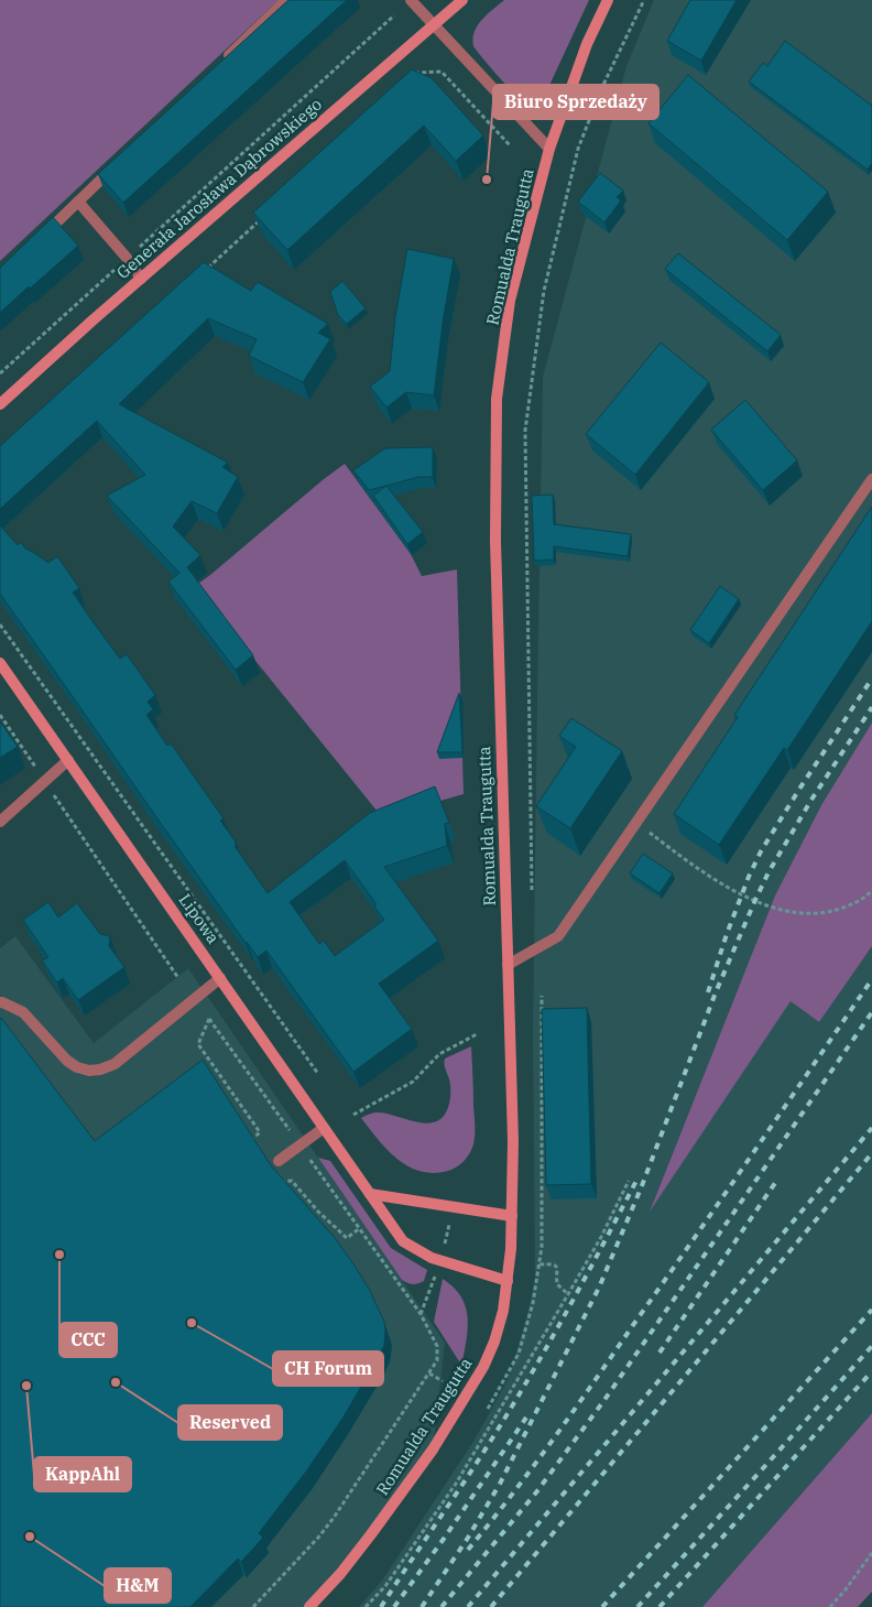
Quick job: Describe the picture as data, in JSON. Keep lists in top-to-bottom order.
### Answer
{
  "streets": {
    "main road": ["Generała Jarosława Dąbrowskiego", "Romualda Traugutta", "Lipowa"]
  },
  "crossings": [
    ["Romualda Traugutta", "Lipowa"]
  ],
  "places": [
    "Biuro Sprzedaży",
    "CCC",
    "CH Forum",
    "Reserved",
    "KappAhl",
    "H&M"
  ]
}
